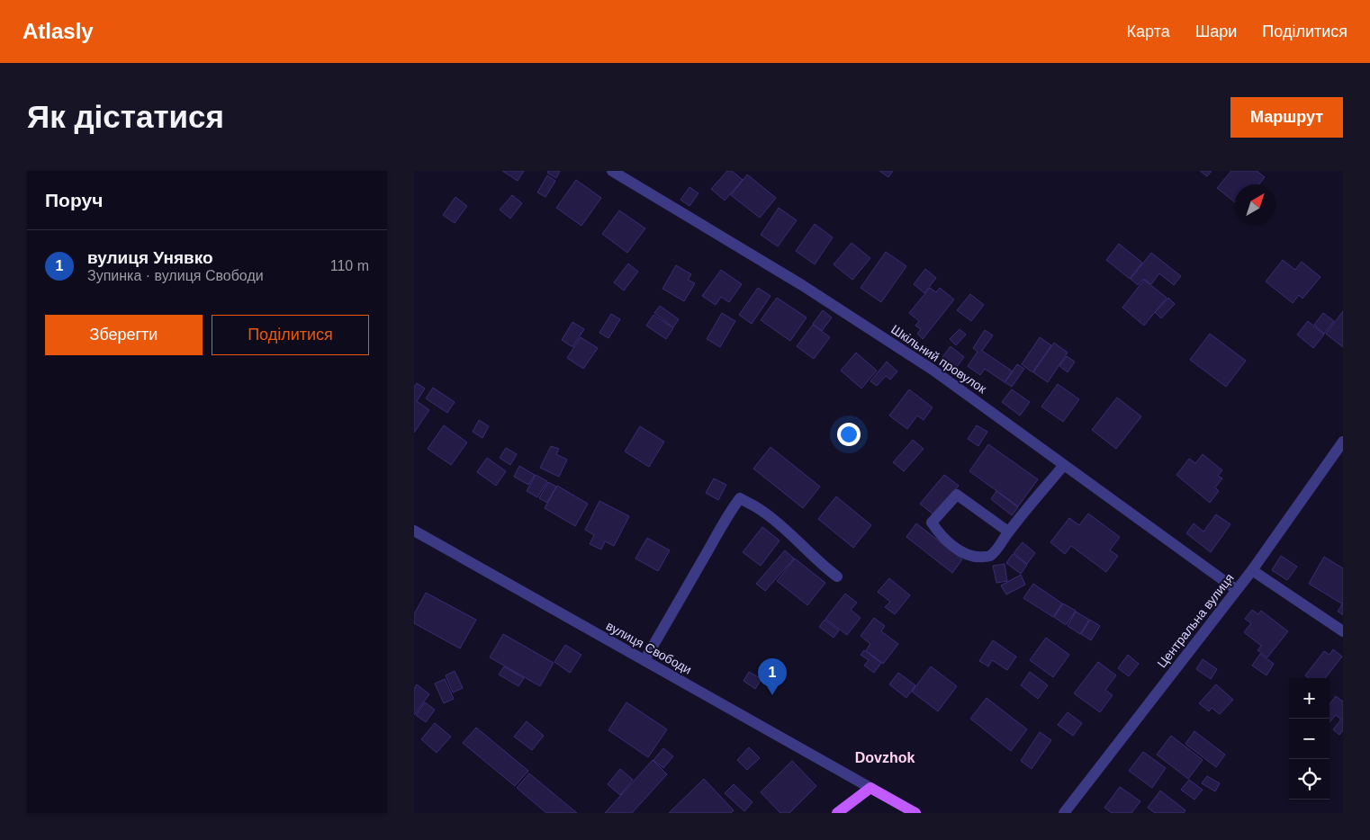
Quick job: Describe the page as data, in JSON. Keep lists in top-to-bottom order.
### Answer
{
  "streets": {
    "street": ["Шкільний провулок", "Центральна вулиця", "вулиця Свободи"]
  },
  "crossings": [
    ["Шкільний провулок", "Центральна вулиця"]
  ],
  "districts": ["Dovzhok"],
  "north": "top right",
  "page": {
    "header": "Atlasly",
    "nav": ["Карта", "Шари", "Поділитися"],
    "buttons": [
      "Маршрут",
      ["Зберегти", "Поділитися"]
    ],
    "title": "Як дістатися",
    "heading": "Поруч",
    "list": [
      {
        "mark": "1",
        "name": "вулиця Унявко",
        "note": "Зупинка · вулиця Свободи",
        "value": "110 m"
      }
    ],
    "pins": "1",
    "map_buttons": ["+", "−"]
  }
}
